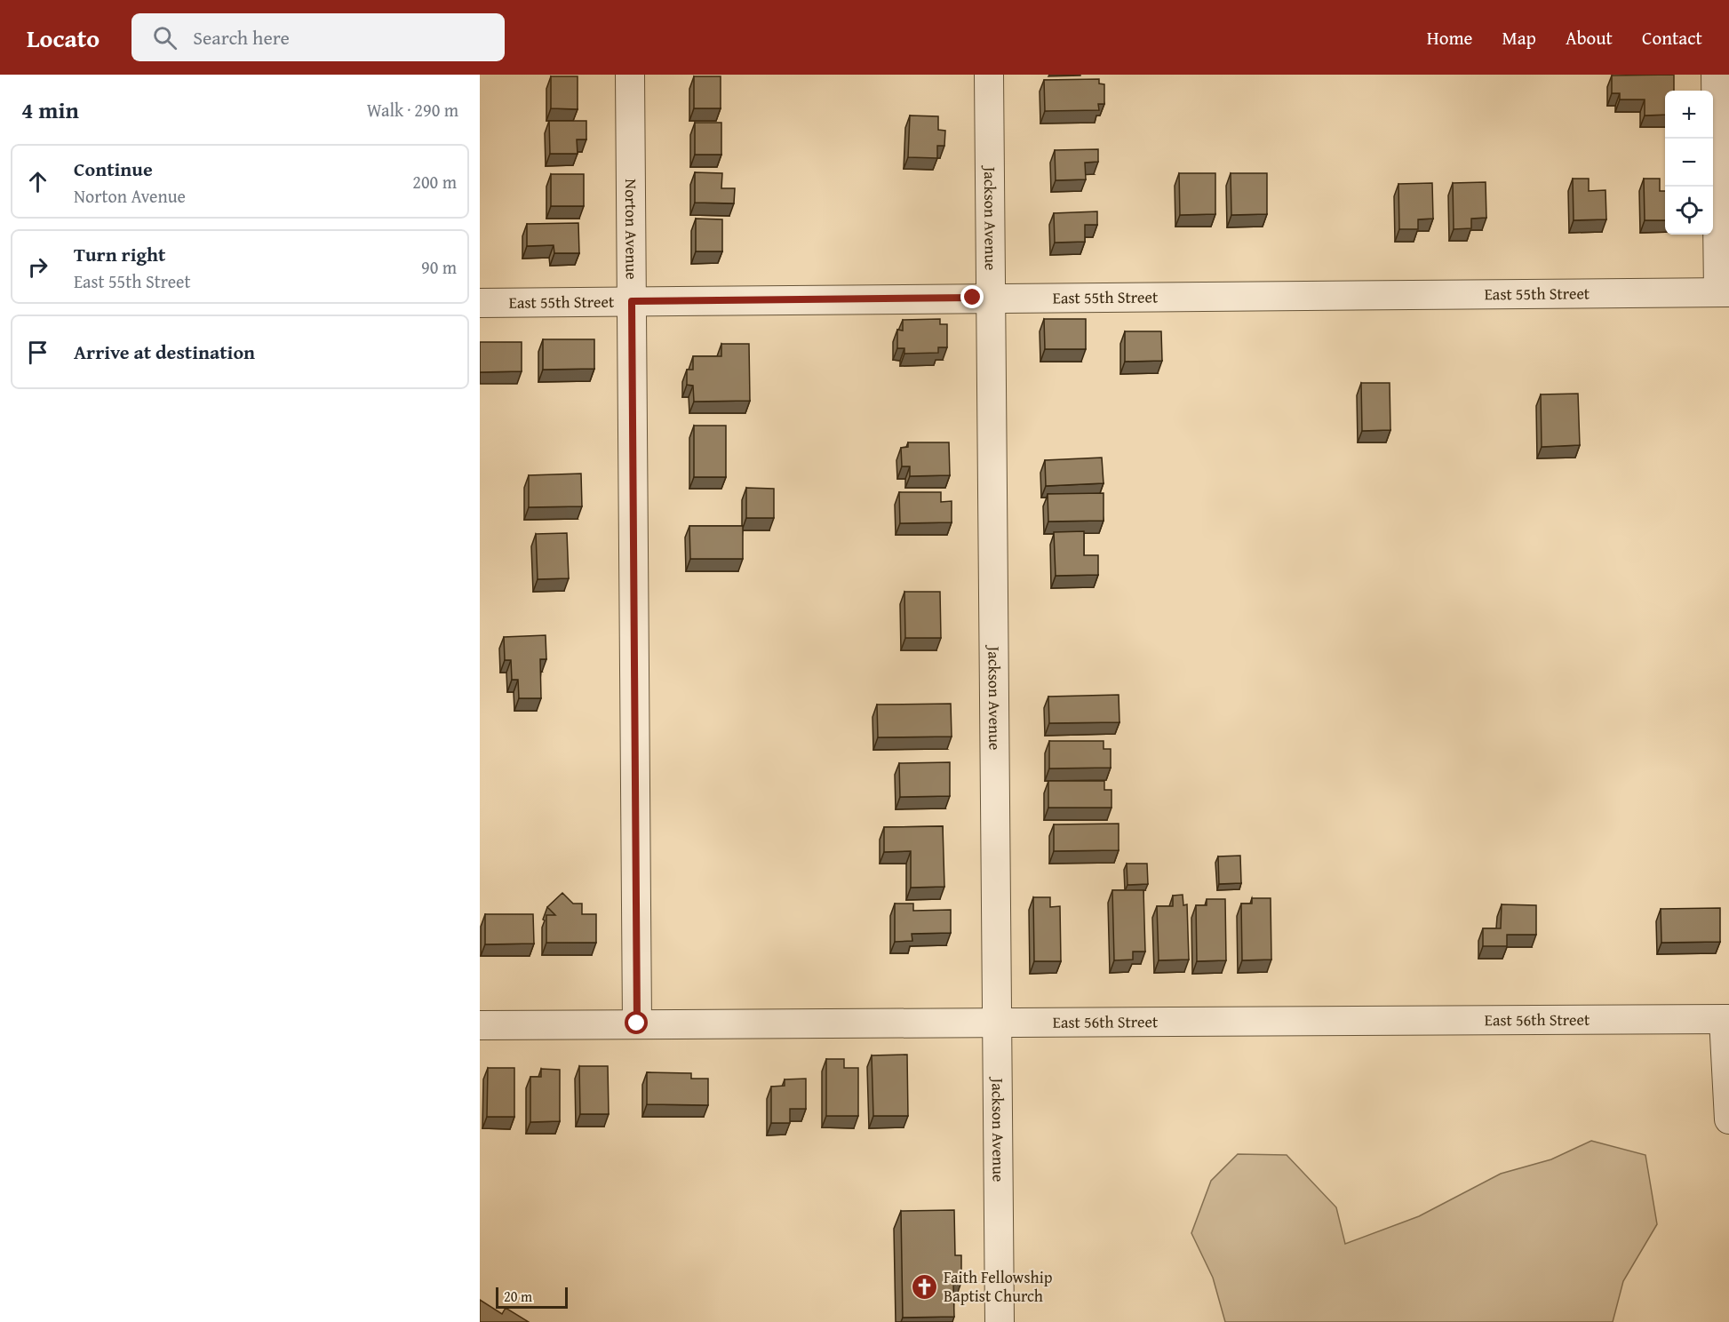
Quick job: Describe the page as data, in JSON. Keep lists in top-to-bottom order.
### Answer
{
  "streets": {
    "street": [
      "Jackson Avenue",
      "Norton Avenue",
      "East 55th Street",
      "East 56th Street"
    ]
  },
  "crossings": [
    ["Jackson Avenue", "East 55th Street"],
    ["Jackson Avenue", "East 56th Street"],
    ["Norton Avenue", "East 55th Street"],
    ["Norton Avenue", "East 56th Street"]
  ],
  "places": {
    "church": ["Faith Fellowship Baptist Church"]
  },
  "scale_bar": "20 m",
  "page": {
    "header": "Locato",
    "search": "Search here",
    "nav": [
      "Home",
      "Map",
      "About",
      "Contact"
    ],
    "heading": ["4 min", "Walk · 290 m"],
    "map_buttons": ["+", "−"],
    "list": [
      ["Continue", "Norton Avenue", "200 m"],
      ["Turn right", "East 55th Street", "90 m"],
      "Arrive at destination"
    ],
    "scale": "20 m"
  }
}
